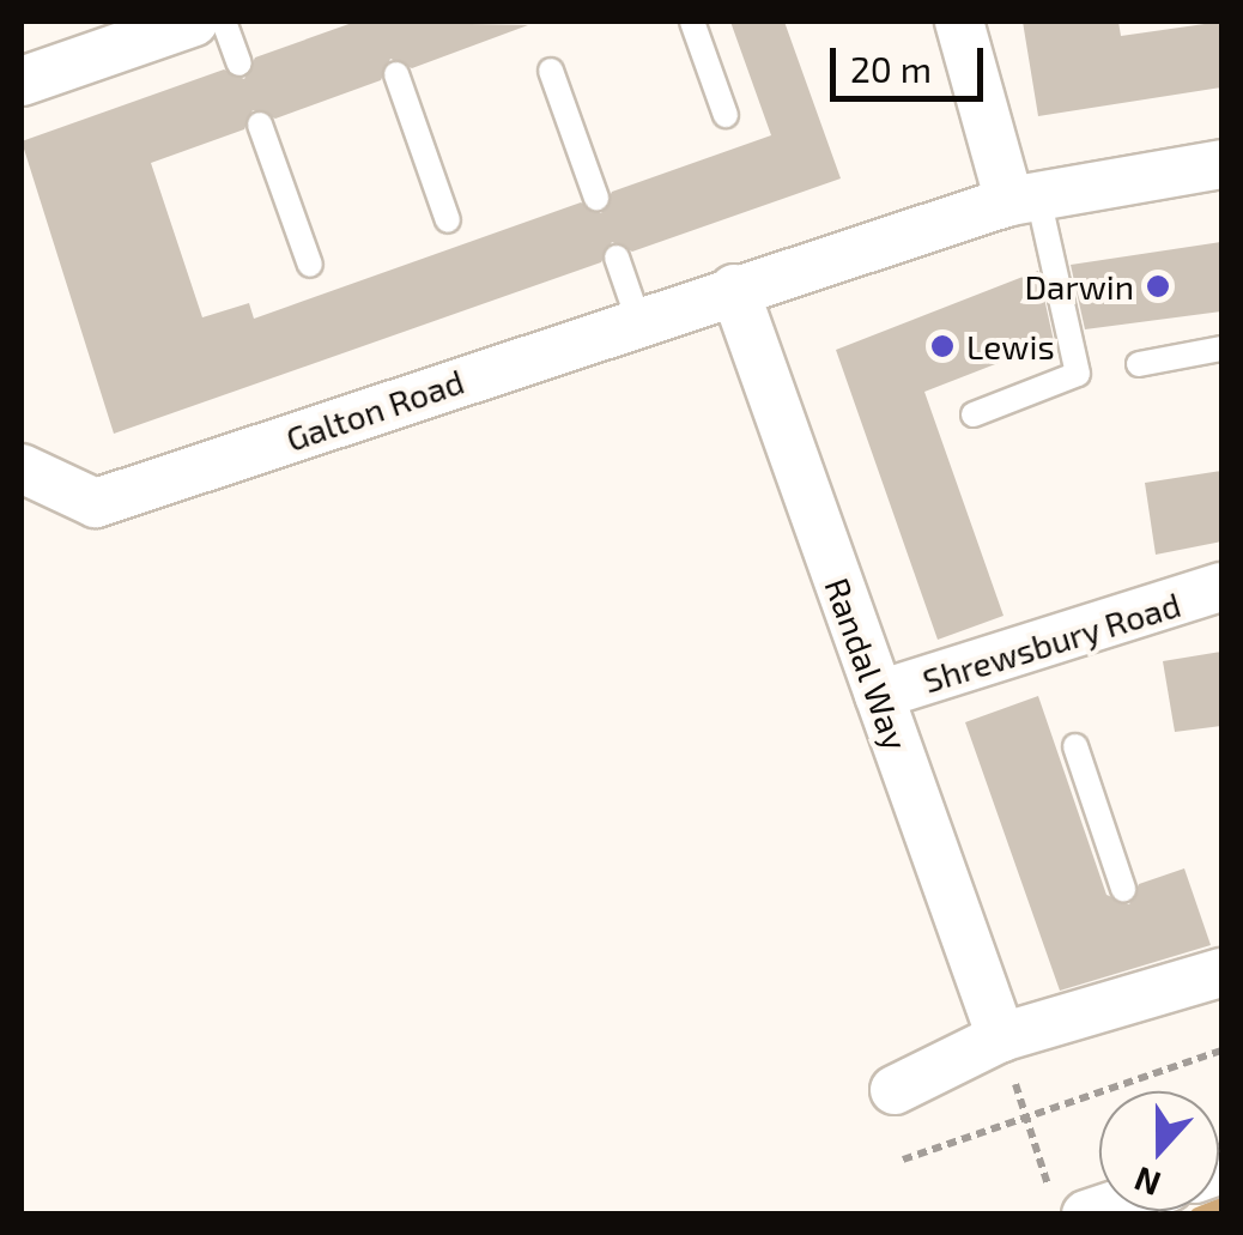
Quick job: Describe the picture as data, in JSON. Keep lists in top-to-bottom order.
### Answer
{
  "streets": {
    "street": ["Galton Road", "Shrewsbury Road", "Randal Way"]
  },
  "crossings": [
    ["Galton Road", "Randal Way"],
    ["Shrewsbury Road", "Randal Way"]
  ],
  "places": ["Darwin", "Lewis"],
  "scale_bar": "20 m",
  "north": "bottom"
}
